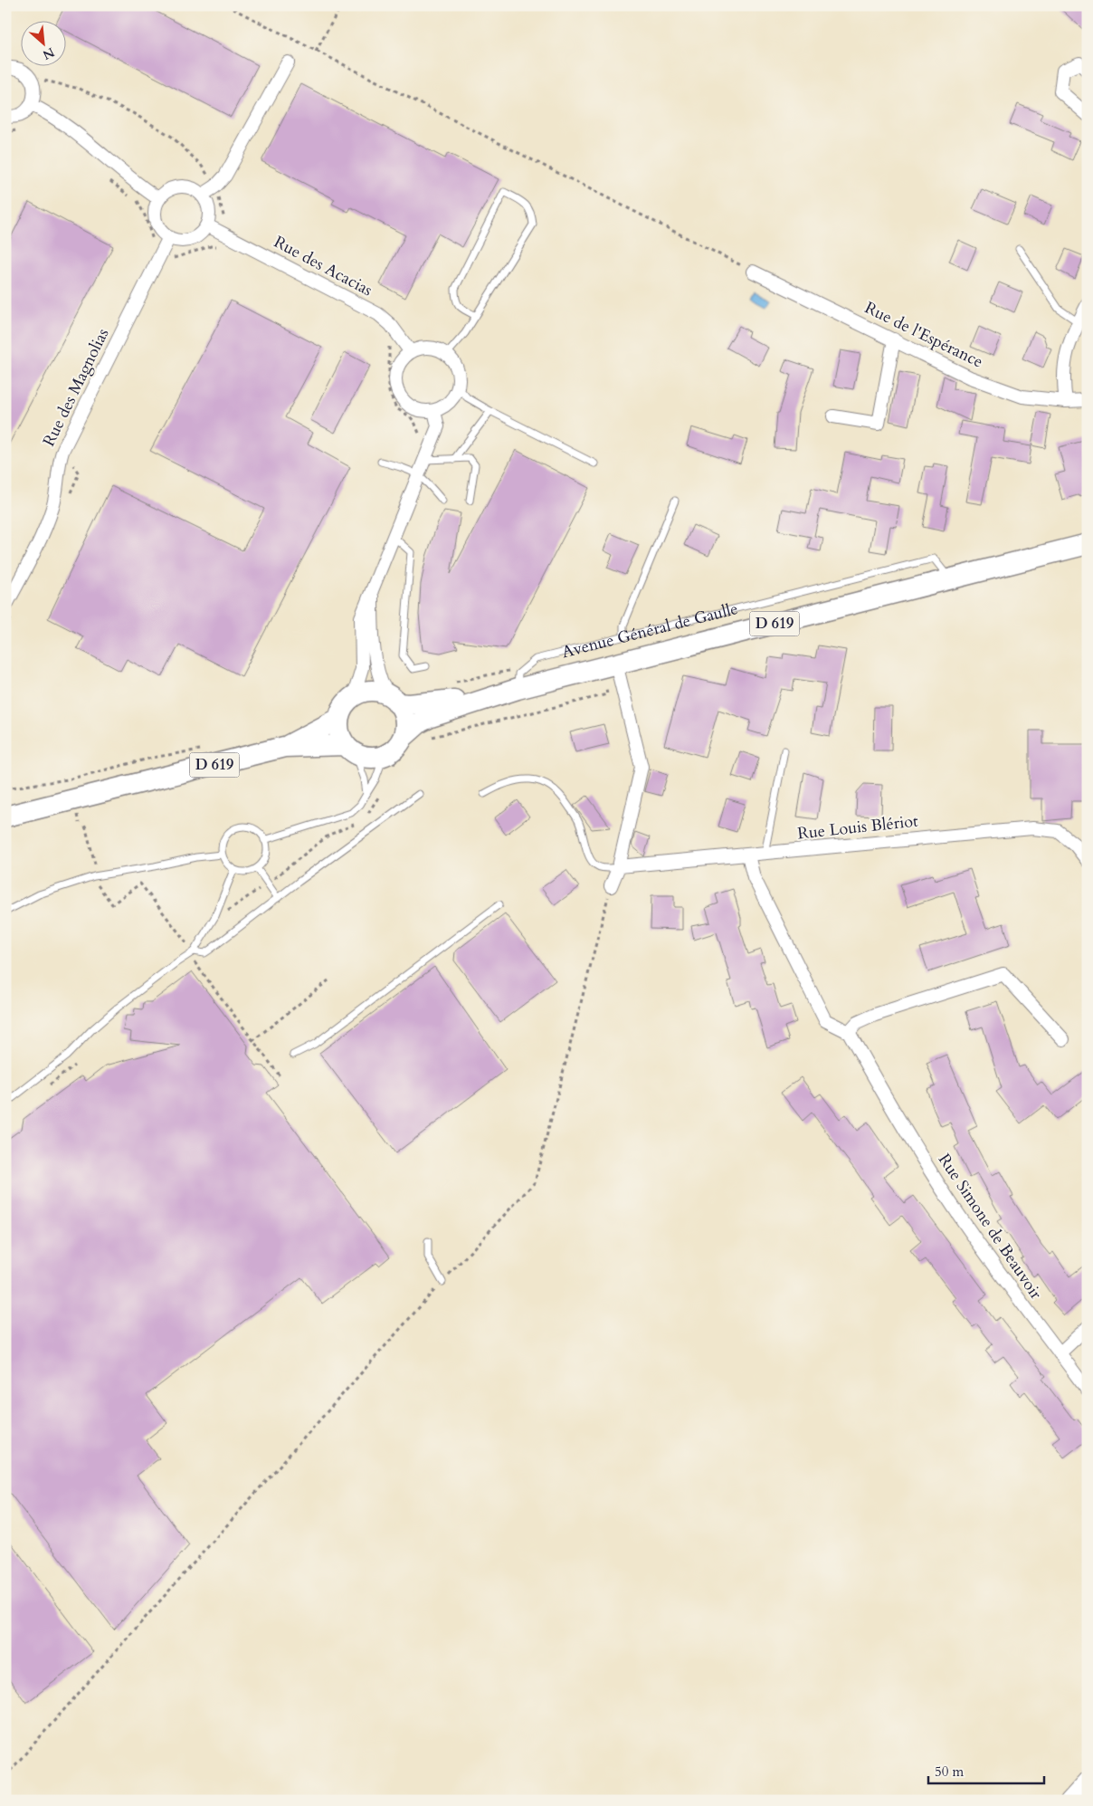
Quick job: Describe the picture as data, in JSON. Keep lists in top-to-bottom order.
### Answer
{
  "streets": {
    "main road": ["D 619", "Avenue Général de Gaulle"],
    "street": [
      "Rue des Acacias",
      "Rue de l'Espérance",
      "Rue des Magnolias",
      "Rue Louis Blériot",
      "Rue Simone de Beauvoir"
    ]
  },
  "crossings": [
    ["Rue des Acacias", "Rue des Magnolias"],
    ["D 619", "Avenue Général de Gaulle"]
  ],
  "scale_bar": "50 m",
  "north": "bottom right"
}
